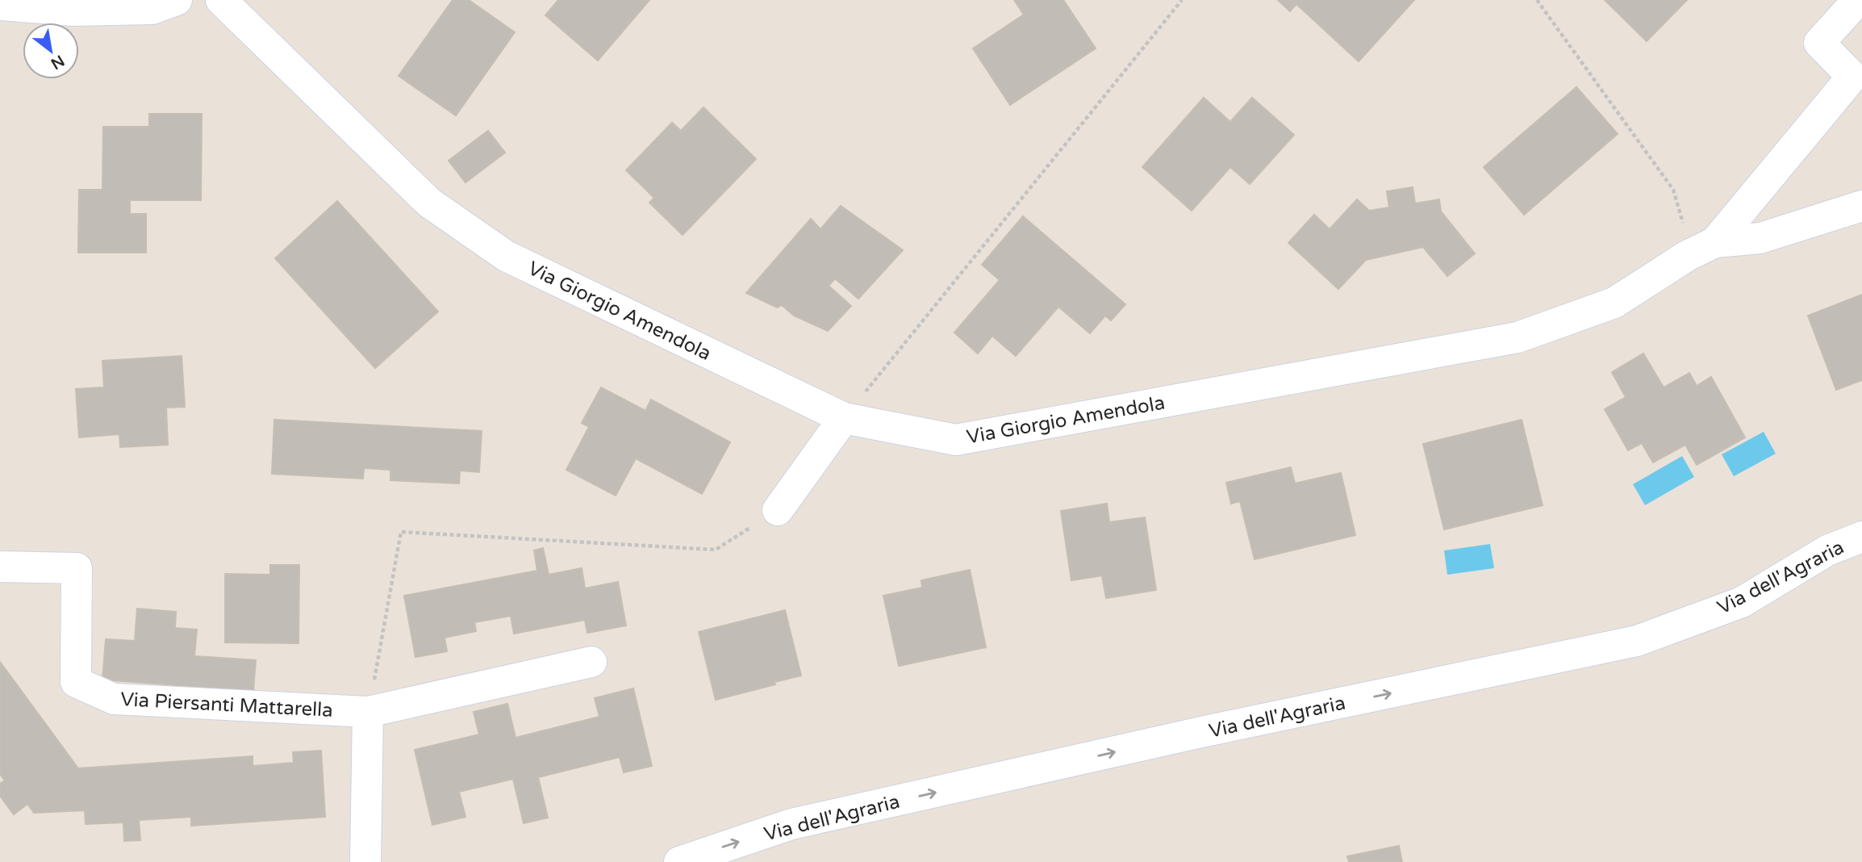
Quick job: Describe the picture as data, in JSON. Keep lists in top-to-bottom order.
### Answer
{
  "streets": {
    "street": ["Via Giorgio Amendola", "Via dell'Agraria", "Via Piersanti Mattarella"]
  },
  "one_way": ["Via dell'Agraria"],
  "north": "bottom right"
}
